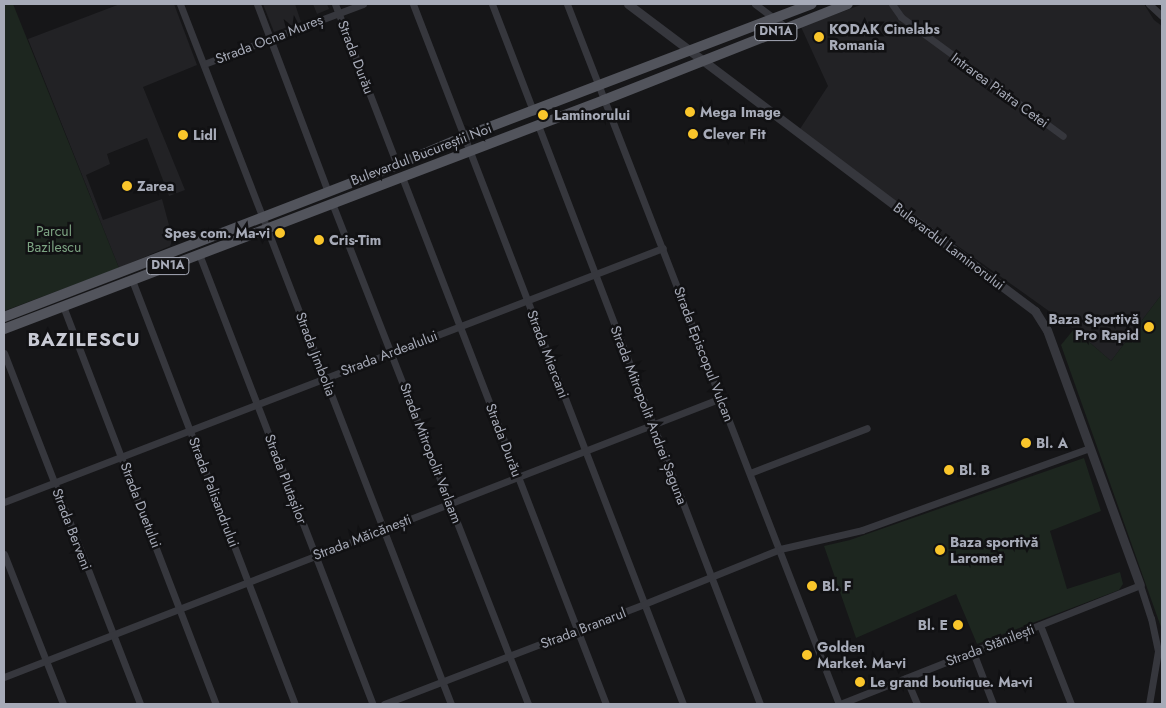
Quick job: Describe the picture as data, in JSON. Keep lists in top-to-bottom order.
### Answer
{
  "streets": {
    "main road": ["DN1A", "Bulevardul Bucureștii Noi"],
    "street": [
      "Strada Ocna Mureș",
      "Strada Durău",
      "Intrarea Piatra Cetei",
      "Bulevardul Laminorului",
      "Strada Ardealului",
      "Strada Jimbolia",
      "Strada Miercani",
      "Strada Episcopul Vulcan",
      "Strada Mitropolit Andrei Șaguna",
      "Strada Mitropolit Varlaam",
      "Strada Plutașilor",
      "Strada Palisandrului",
      "Strada Duetului",
      "Strada Berveni",
      "Strada Măicănești",
      "Strada Branarul",
      "Strada Stănilești"
    ]
  },
  "crossings": [
    ["Strada Ocna Mureș", "Strada Durău"],
    ["Strada Ocna Mureș", "Strada Jimbolia"],
    ["Strada Durău", "Bulevardul Bucureștii Noi"],
    ["Strada Durău", "Strada Ardealului"],
    ["Strada Durău", "Strada Măicănești"],
    ["Strada Durău", "Strada Branarul"],
    ["Bulevardul Bucureștii Noi", "Bulevardul Laminorului"],
    ["Bulevardul Bucureștii Noi", "Strada Jimbolia"],
    ["Bulevardul Bucureștii Noi", "Strada Miercani"],
    ["Bulevardul Bucureștii Noi", "Strada Episcopul Vulcan"],
    ["Bulevardul Bucureștii Noi", "Strada Mitropolit Andrei Șaguna"],
    ["Bulevardul Bucureștii Noi", "Strada Mitropolit Varlaam"],
    ["Bulevardul Bucureștii Noi", "Strada Plutașilor"],
    ["Bulevardul Bucureștii Noi", "Strada Palisandrului"],
    ["Bulevardul Bucureștii Noi", "Strada Duetului"],
    ["Bulevardul Laminorului", "Strada Branarul"],
    ["Bulevardul Laminorului", "Strada Stănilești"],
    ["Strada Ardealului", "Strada Jimbolia"],
    ["Strada Ardealului", "Strada Miercani"],
    ["Strada Ardealului", "Strada Episcopul Vulcan"],
    ["Strada Ardealului", "Strada Mitropolit Andrei Șaguna"],
    ["Strada Ardealului", "Strada Mitropolit Varlaam"],
    ["Strada Ardealului", "Strada Plutașilor"],
    ["Strada Ardealului", "Strada Palisandrului"],
    ["Strada Ardealului", "Strada Duetului"],
    ["Strada Ardealului", "Strada Berveni"],
    ["Strada Jimbolia", "Strada Măicănești"],
    ["Strada Jimbolia", "Strada Branarul"],
    ["Strada Miercani", "Strada Măicănești"],
    ["Strada Miercani", "Strada Branarul"],
    ["Strada Episcopul Vulcan", "Strada Măicănești"],
    ["Strada Episcopul Vulcan", "Strada Branarul"],
    ["Strada Episcopul Vulcan", "Strada Stănilești"],
    ["Strada Mitropolit Andrei Șaguna", "Strada Măicănești"],
    ["Strada Mitropolit Andrei Șaguna", "Strada Branarul"],
    ["Strada Mitropolit Varlaam", "Strada Măicănești"],
    ["Strada Mitropolit Varlaam", "Strada Branarul"],
    ["Strada Plutașilor", "Strada Măicănești"],
    ["Strada Palisandrului", "Strada Măicănești"],
    ["Strada Duetului", "Strada Măicănești"],
    ["Strada Berveni", "Strada Măicănești"]
  ],
  "districts": ["BAZILESCU"],
  "parks": ["Parcul Bazilescu"],
  "places": [
    "KODAK Cinelabs Romania",
    "Mega Image",
    "Laminorului",
    "Clever Fit",
    "Lidl",
    "Zarea",
    "Spes com. Ma-vi",
    "Cris-Tim",
    "Baza Sportivă Pro Rapid",
    "Bl. A",
    "Bl. B",
    "Baza sportivă Laromet",
    "Bl. F",
    "Bl. E",
    "Golden Market. Ma-vi",
    "Le grand boutique. Ma-vi"
  ]
}
